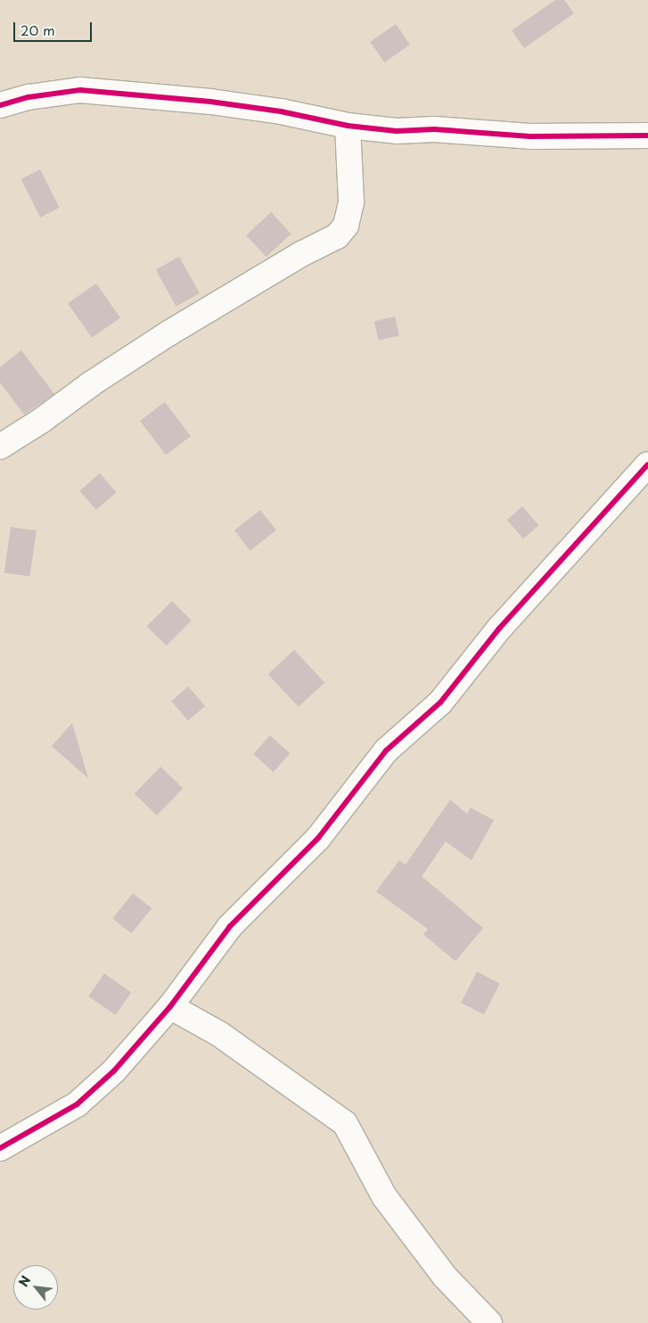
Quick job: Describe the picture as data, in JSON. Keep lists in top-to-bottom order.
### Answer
{
  "scale_bar": "20 m",
  "north": "top left"
}
